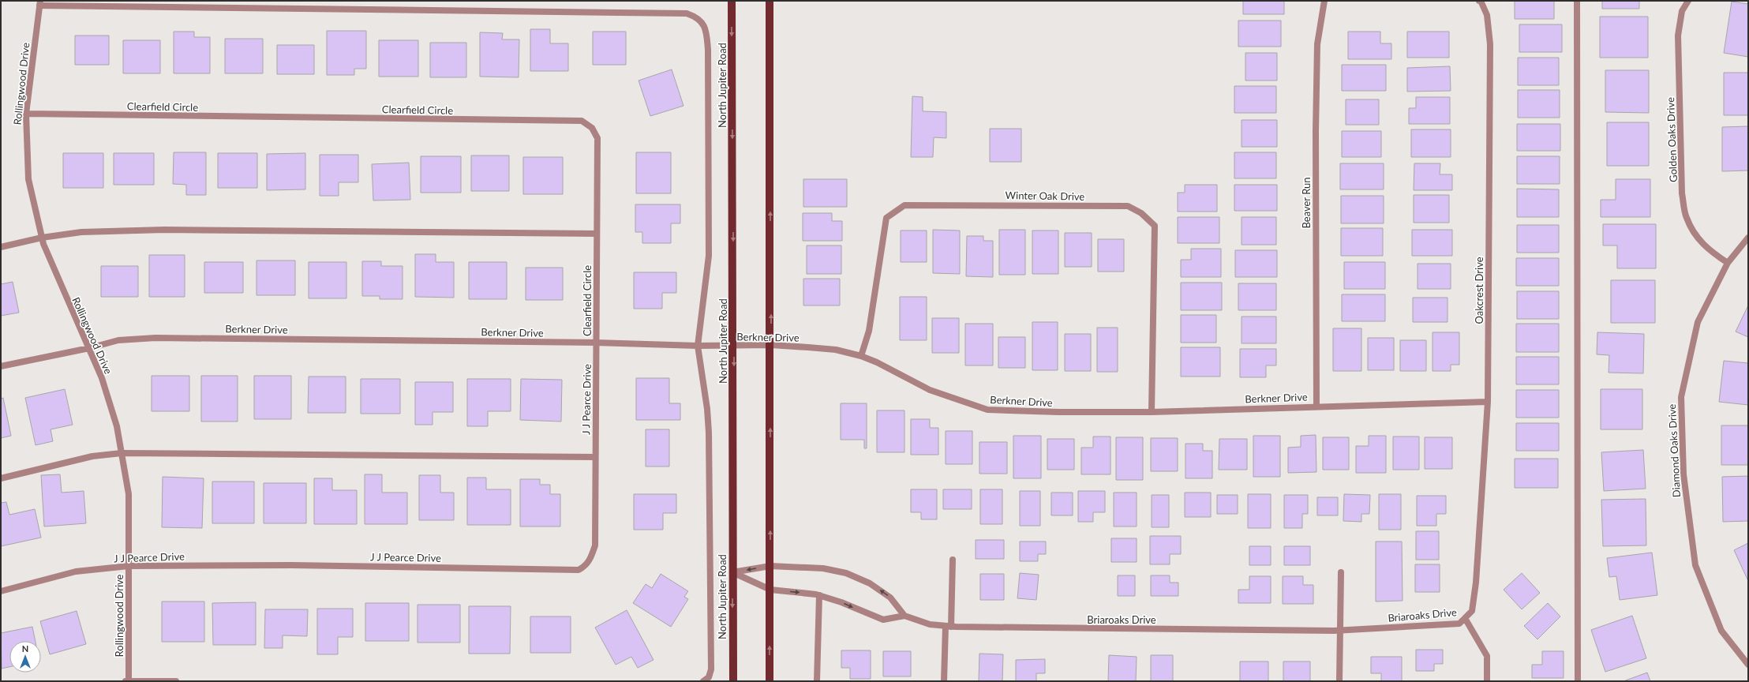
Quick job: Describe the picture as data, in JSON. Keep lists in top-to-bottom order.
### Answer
{
  "streets": {
    "main road": ["North Jupiter Road"],
    "street": [
      "Rollingwood Drive",
      "Clearfield Circle",
      "Golden Oaks Drive",
      "Winter Oak Drive",
      "Beaver Run",
      "Oakcrest Drive",
      "Berkner Drive",
      "J J Pearce Drive",
      "Diamond Oaks Drive",
      "Briaroaks Drive"
    ]
  },
  "crossings": [
    ["Rollingwood Drive", "Clearfield Circle"],
    ["Rollingwood Drive", "Berkner Drive"],
    ["Rollingwood Drive", "J J Pearce Drive"],
    ["North Jupiter Road", "Berkner Drive"],
    ["North Jupiter Road", "Briaroaks Drive"],
    ["Clearfield Circle", "Berkner Drive"],
    ["Clearfield Circle", "J J Pearce Drive"],
    ["Golden Oaks Drive", "Diamond Oaks Drive"],
    ["Winter Oak Drive", "Berkner Drive"],
    ["Beaver Run", "Berkner Drive"],
    ["Oakcrest Drive", "Berkner Drive"],
    ["Oakcrest Drive", "Briaroaks Drive"],
    ["Berkner Drive", "J J Pearce Drive"]
  ],
  "north": "top"
}
